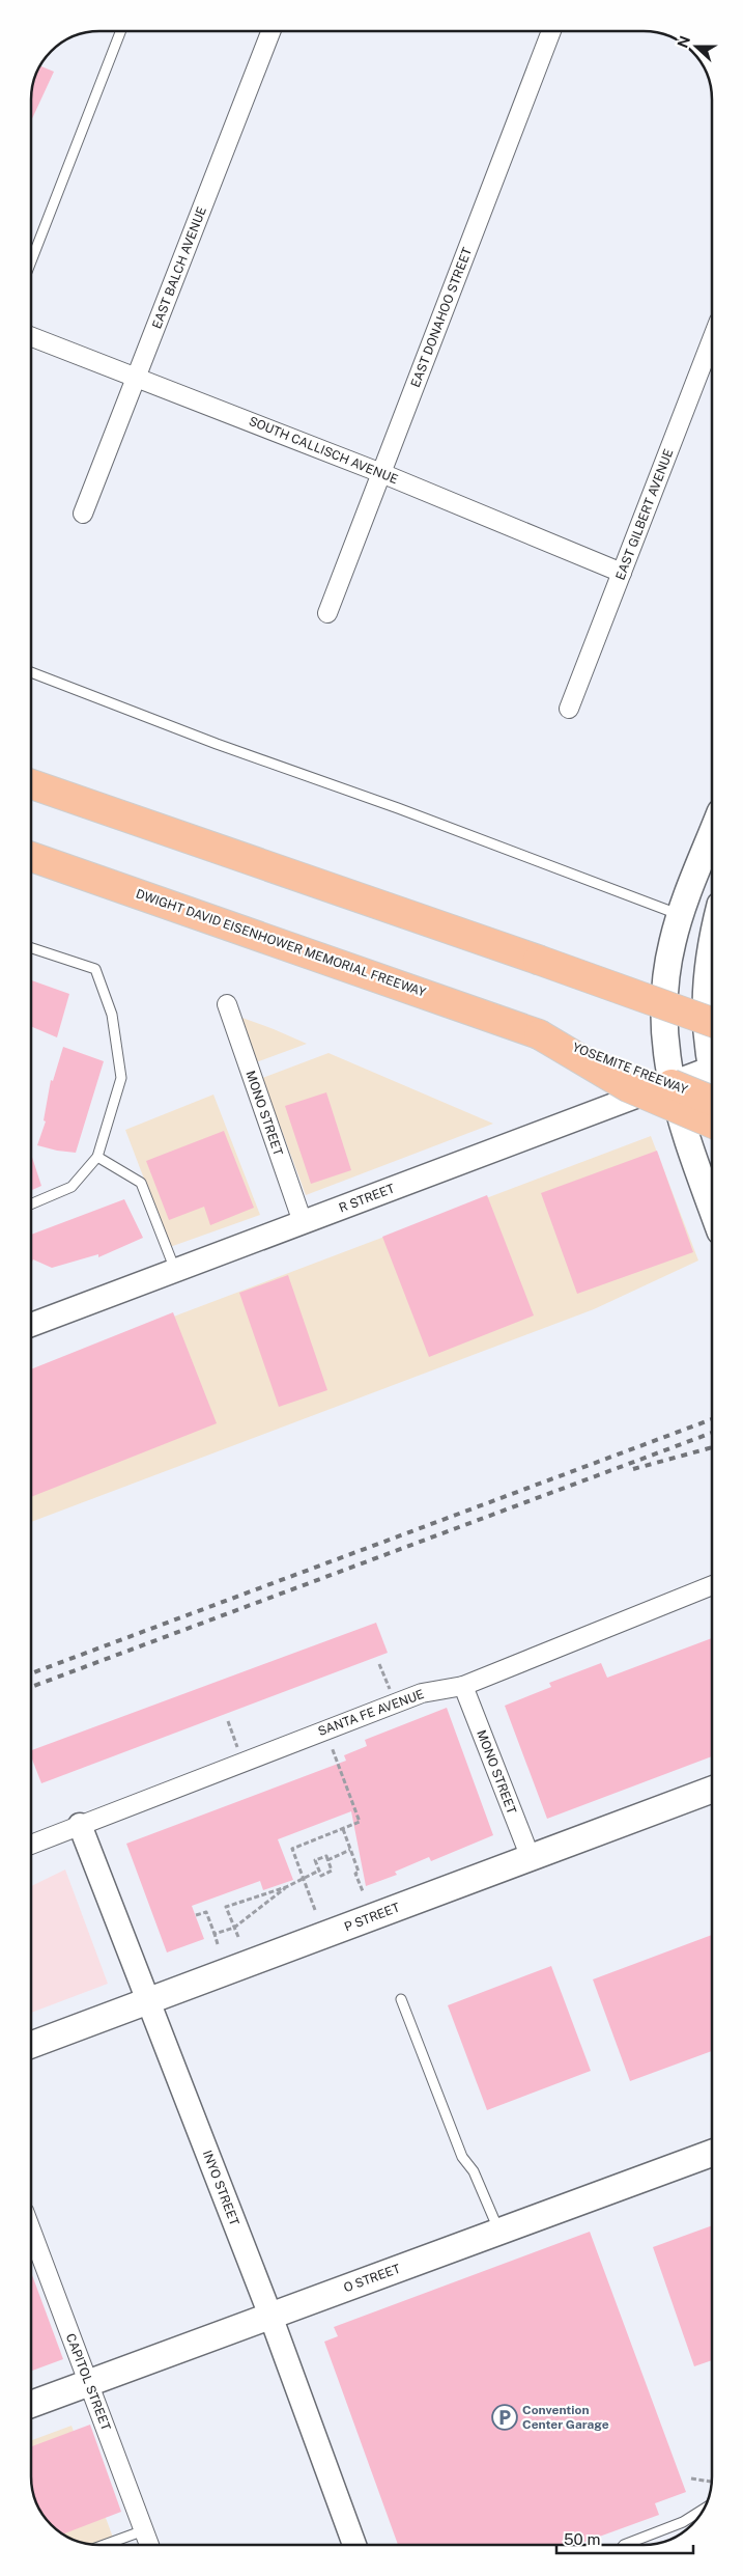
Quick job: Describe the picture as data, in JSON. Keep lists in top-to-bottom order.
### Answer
{
  "streets": {
    "highway": ["DWIGHT DAVID EISENHOWER MEMORIAL FREEWAY", "YOSEMITE FREEWAY"],
    "main road": ["P STREET", "O STREET"],
    "street": [
      "EAST BALCH AVENUE",
      "EAST DONAHOO STREET",
      "SOUTH CALLISCH AVENUE",
      "EAST GILBERT AVENUE",
      "MONO STREET",
      "R STREET",
      "SANTA FE AVENUE",
      "INYO STREET",
      "CAPITOL STREET"
    ]
  },
  "crossings": [
    ["EAST BALCH AVENUE", "SOUTH CALLISCH AVENUE"],
    ["EAST DONAHOO STREET", "SOUTH CALLISCH AVENUE"],
    ["SOUTH CALLISCH AVENUE", "EAST GILBERT AVENUE"],
    ["DWIGHT DAVID EISENHOWER MEMORIAL FREEWAY", "YOSEMITE FREEWAY"],
    ["MONO STREET", "R STREET"],
    ["MONO STREET", "SANTA FE AVENUE"],
    ["MONO STREET", "P STREET"],
    ["SANTA FE AVENUE", "INYO STREET"],
    ["P STREET", "INYO STREET"],
    ["INYO STREET", "O STREET"],
    ["O STREET", "CAPITOL STREET"]
  ],
  "places": {
    "parking": ["Convention Center Garage"]
  },
  "scale_bar": "50 m",
  "north": "left"
}
